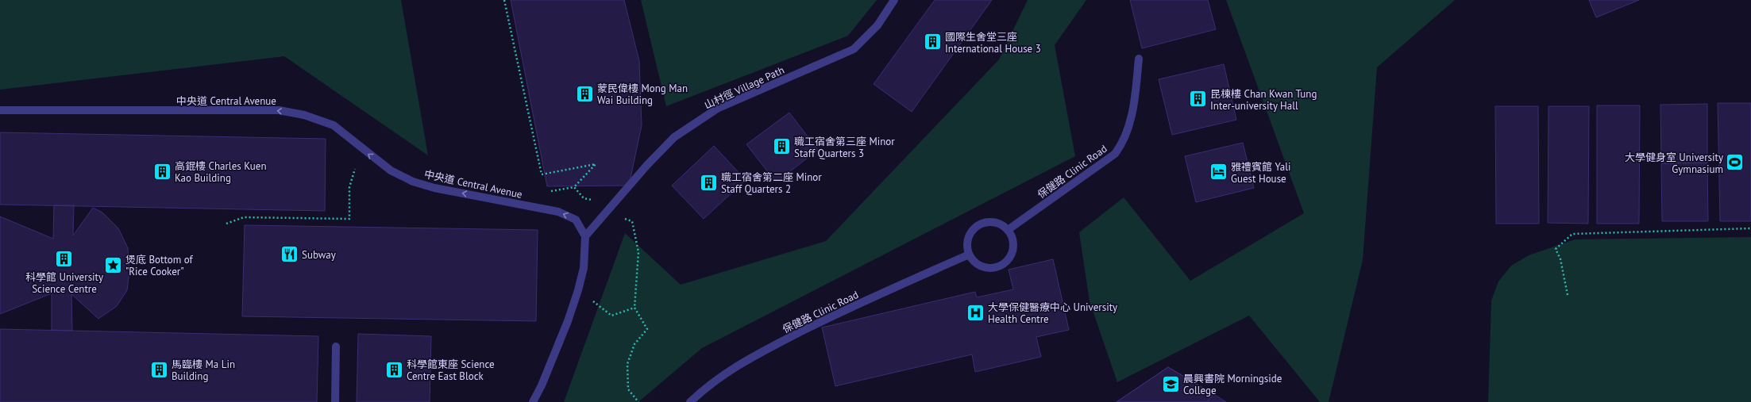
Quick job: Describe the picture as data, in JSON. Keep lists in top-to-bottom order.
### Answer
{
  "streets": {
    "street": ["山村徑 Village Path", "中央道 Central Avenue", "保健路 Clinic Road"]
  },
  "crossings": [
    ["山村徑 Village Path", "中央道 Central Avenue"]
  ],
  "one_way": ["中央道 Central Avenue"],
  "places": {
    "building": [
      "國際生舍堂三座 International House 3",
      "蒙民偉樓 Mong Man Wai Building",
      "昆棟樓 Chan Kwan Tung Inter-university Hall",
      "職工宿舍第三座 Minor Staff Quarters 3",
      "高錕樓 Charles Kuen Kao Building",
      "職工宿舍第二座 Minor Staff Quarters 2",
      "科學館 University Science Centre",
      "馬臨樓 Ma Lin Building",
      "科學館東座 Science Centre East Block"
    ],
    "sports": ["大學健身室 University Gymnasium"],
    "hotel": ["雅禮賓館 Yali Guest House"],
    "restaurant": ["Subway"],
    "place": ["煲底 Bottom of \"Rice Cooker\""],
    "hospital": ["大學保健醫療中心 University Health Centre"],
    "school or university": ["晨興書院 Morningside College"]
  }
}
